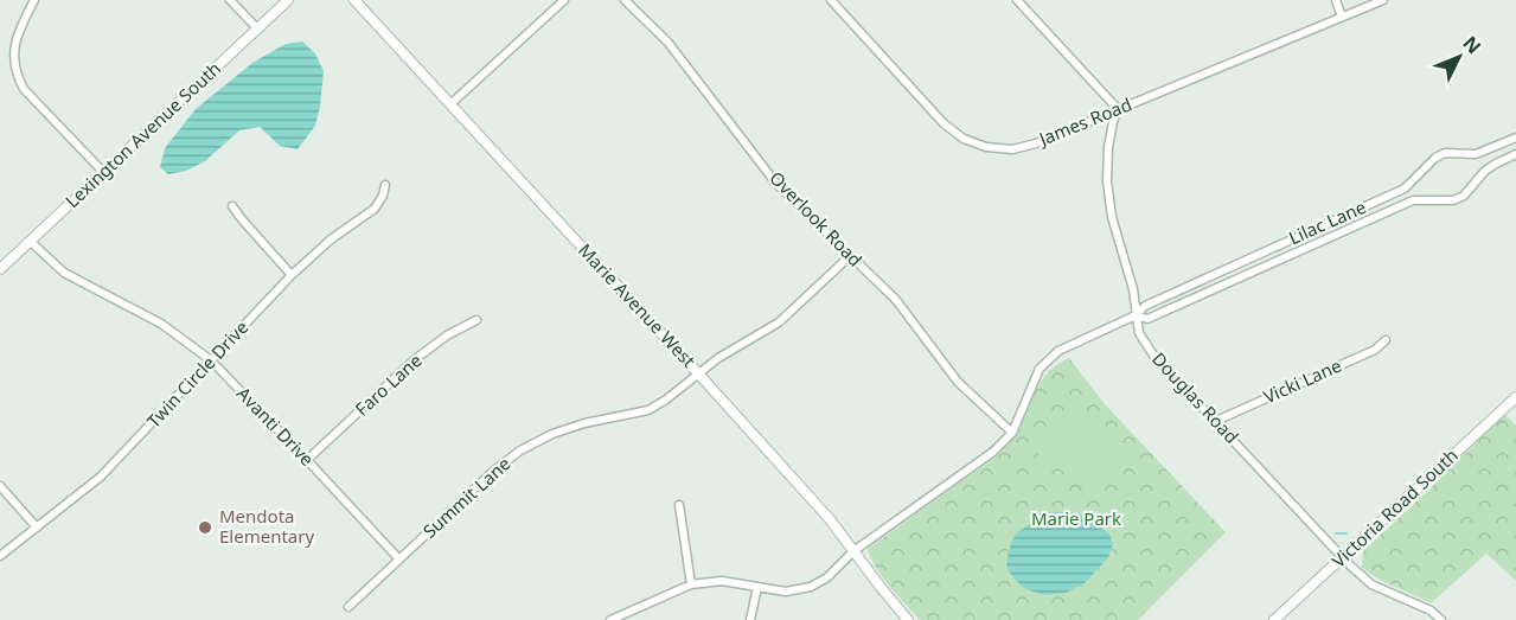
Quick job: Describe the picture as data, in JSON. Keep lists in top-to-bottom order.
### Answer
{
  "streets": {
    "street": [
      "James Road",
      "Lexington Avenue South",
      "Overlook Road",
      "Lilac Lane",
      "Marie Avenue West",
      "Twin Circle Drive",
      "Vicki Lane",
      "Faro Lane",
      "Douglas Road",
      "Avanti Drive",
      "Summit Lane",
      "Victoria Road South"
    ]
  },
  "crossings": [
    ["James Road", "Douglas Road"],
    ["Lexington Avenue South", "Avanti Drive"],
    ["Overlook Road", "Lilac Lane"],
    ["Overlook Road", "Summit Lane"],
    ["Lilac Lane", "Marie Avenue West"],
    ["Lilac Lane", "Douglas Road"],
    ["Marie Avenue West", "Summit Lane"],
    ["Twin Circle Drive", "Avanti Drive"],
    ["Vicki Lane", "Douglas Road"],
    ["Faro Lane", "Avanti Drive"],
    ["Douglas Road", "Victoria Road South"],
    ["Avanti Drive", "Summit Lane"]
  ],
  "parks": ["Marie Park"],
  "places": ["Mendota Elementary"],
  "north": "top right"
}
